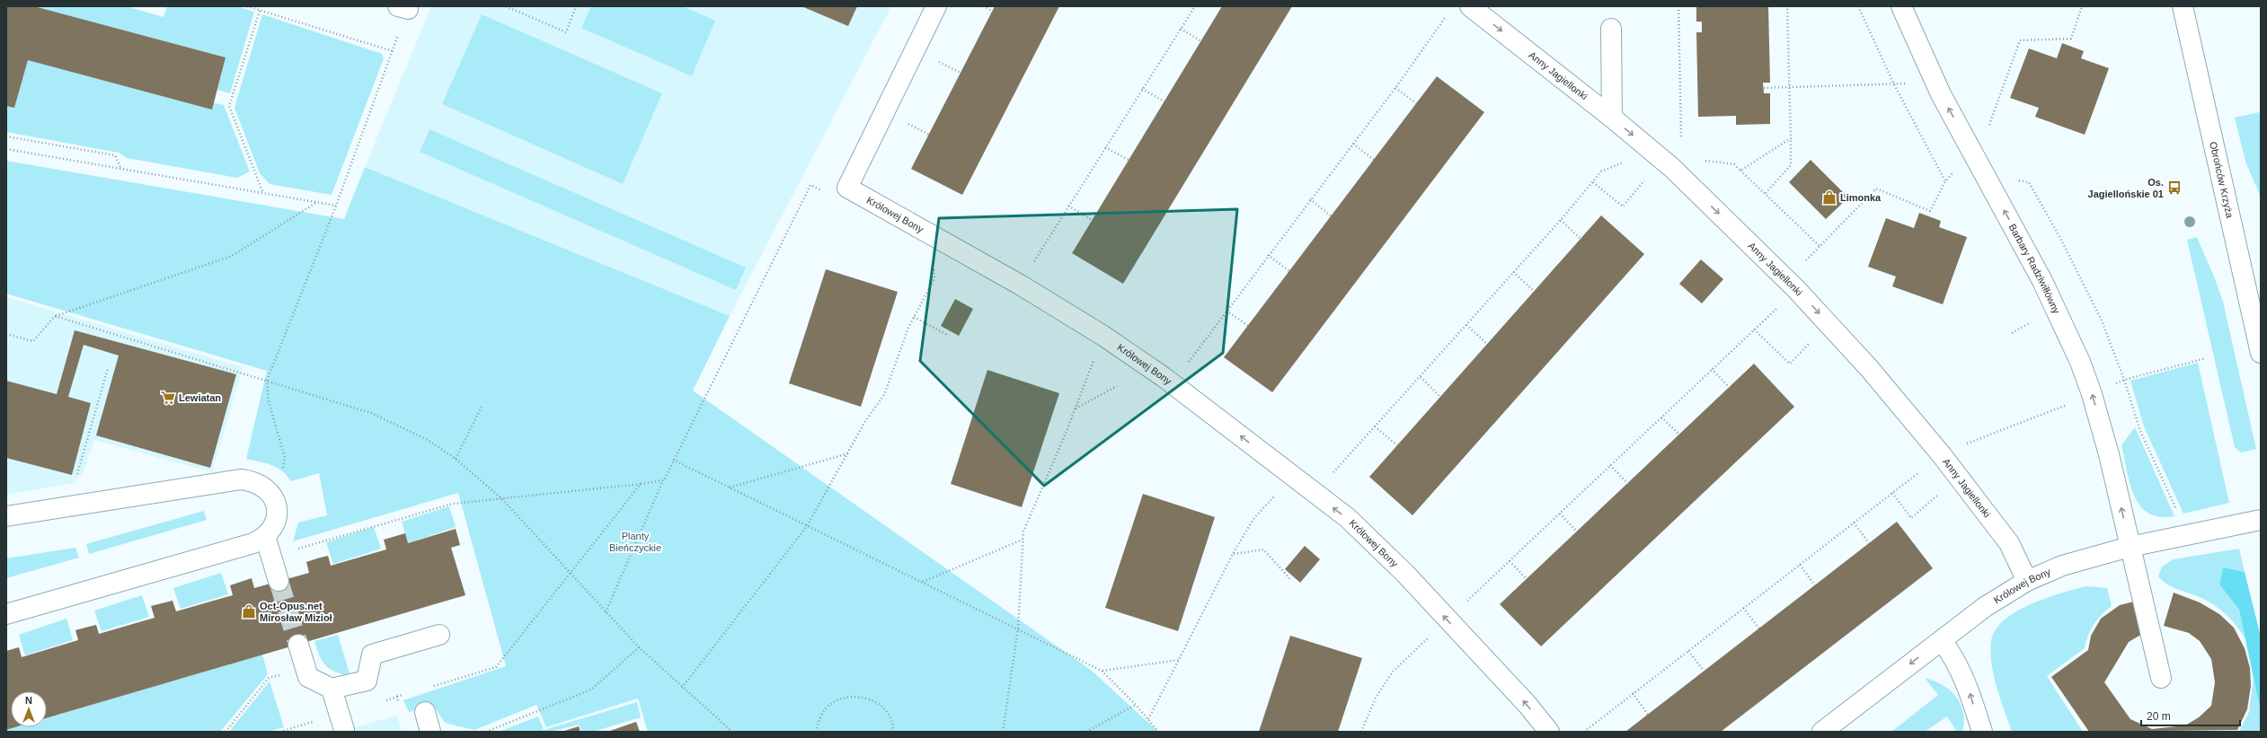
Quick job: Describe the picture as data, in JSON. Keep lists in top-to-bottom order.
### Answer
{
  "streets": {
    "street": [
      "Anny Jagiellonki",
      "Obrońców Krzyża",
      "Królowej Bony",
      "Barbary Radziwiłłówny"
    ]
  },
  "crossings": [
    ["Anny Jagiellonki", "Królowej Bony"],
    ["Królowej Bony", "Barbary Radziwiłłówny"]
  ],
  "one_way": ["Anny Jagiellonki", "Królowej Bony", "Barbary Radziwiłłówny"],
  "parks": ["Planty Bieńczyckie"],
  "places": {
    "bus stop": ["Os. Jagiellońskie 01"],
    "shop": ["Limonka", "Oct-Opus.net Mirosław Mizioł"],
    "supermarket": ["Lewiatan"]
  },
  "scale_bar": "20 m",
  "north": "top"
}
